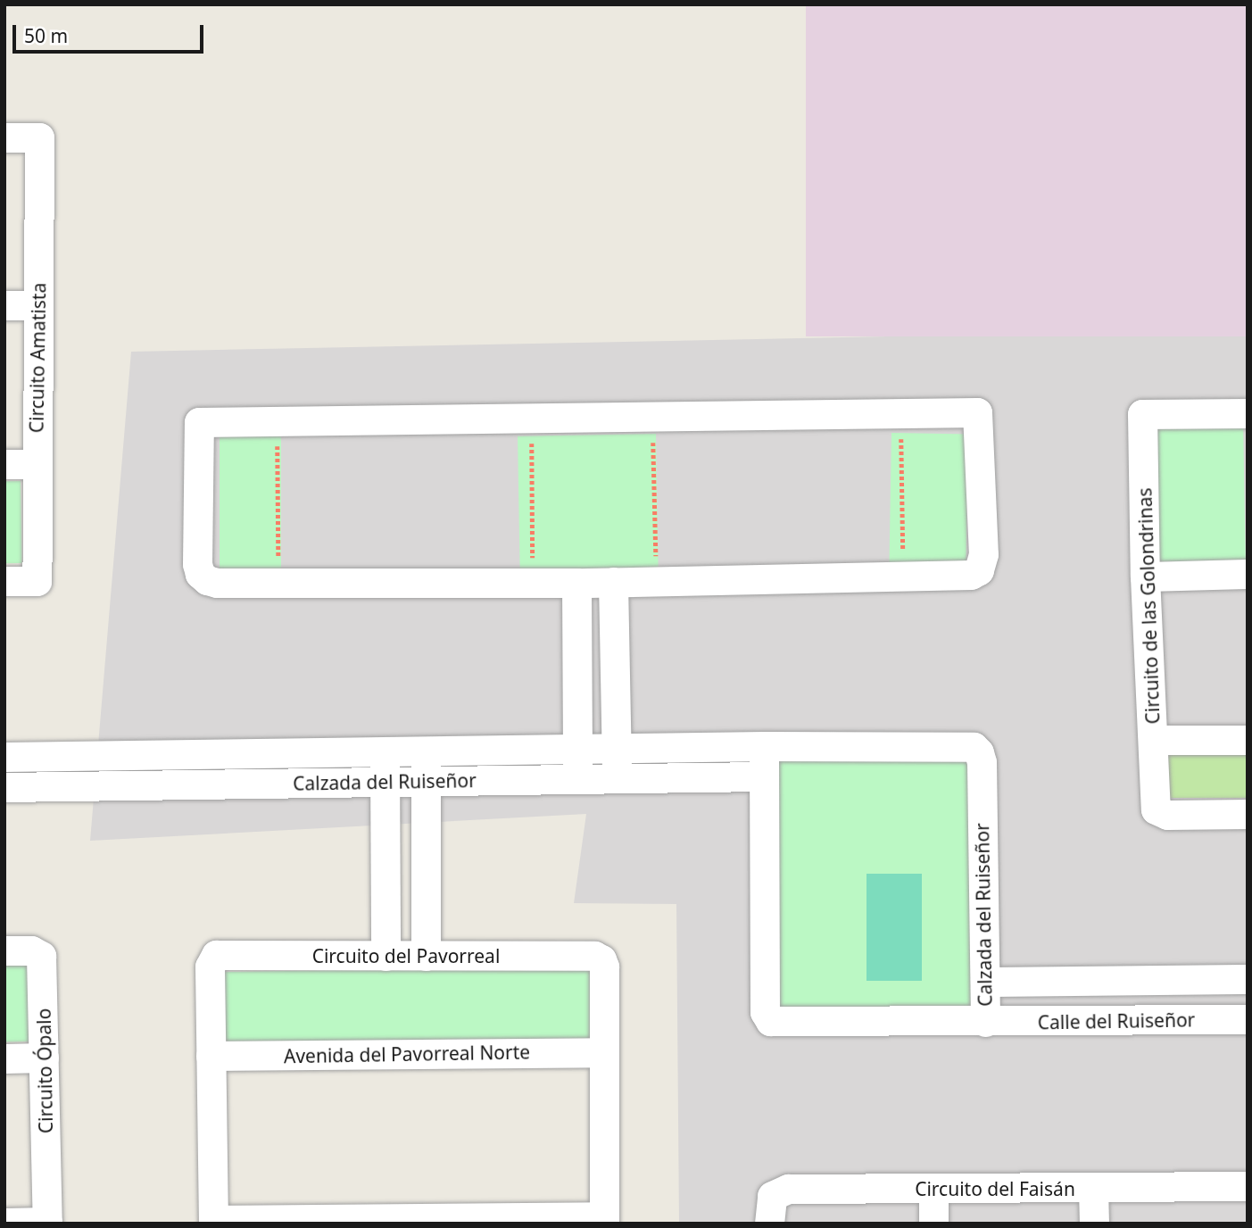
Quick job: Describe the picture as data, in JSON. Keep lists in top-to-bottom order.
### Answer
{
  "streets": {
    "street": [
      "Circuito Amatista",
      "Circuito de las Golondrinas",
      "Calzada del Ruiseñor",
      "Circuito del Pavorreal",
      "Calle del Ruiseñor",
      "Avenida del Pavorreal Norte",
      "Circuito Ópalo",
      "Circuito del Faisán"
    ]
  },
  "crossings": [
    ["Calzada del Ruiseñor", "Calle del Ruiseñor"],
    ["Circuito del Pavorreal", "Avenida del Pavorreal Norte"]
  ],
  "scale_bar": "50 m"
}
